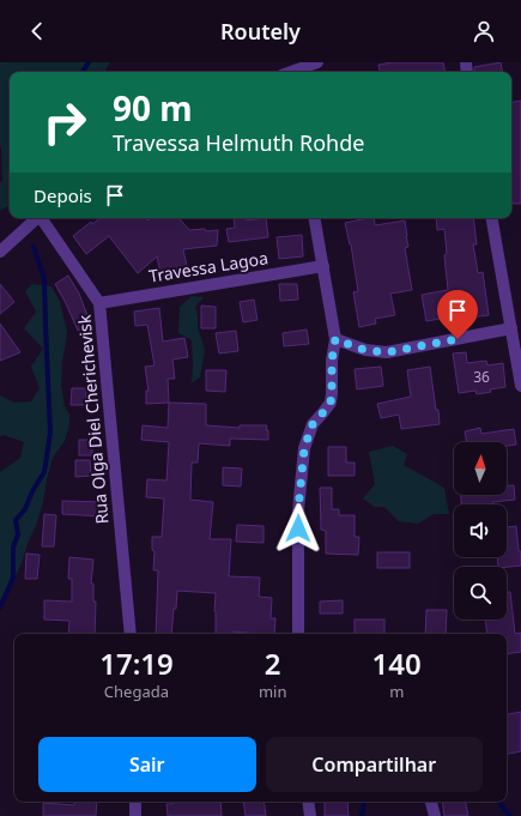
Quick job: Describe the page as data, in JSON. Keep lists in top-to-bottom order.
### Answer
{
  "streets": {
    "street": ["Travessa Lagoa", "Rua Olga Diel Cherichevisk"]
  },
  "crossings": [
    ["Travessa Lagoa", "Rua Olga Diel Cherichevisk"]
  ],
  "house_numbers": ["36"],
  "north": "top",
  "page": {
    "header": "Routely",
    "turn": ["90 m", "Travessa Helmuth Rohde"],
    "then": "Depois",
    "eta": [
      "17:19",
      "Chegada",
      "2",
      "min",
      "140",
      "m"
    ],
    "buttons": ["Sair", "Compartilhar"]
  }
}
